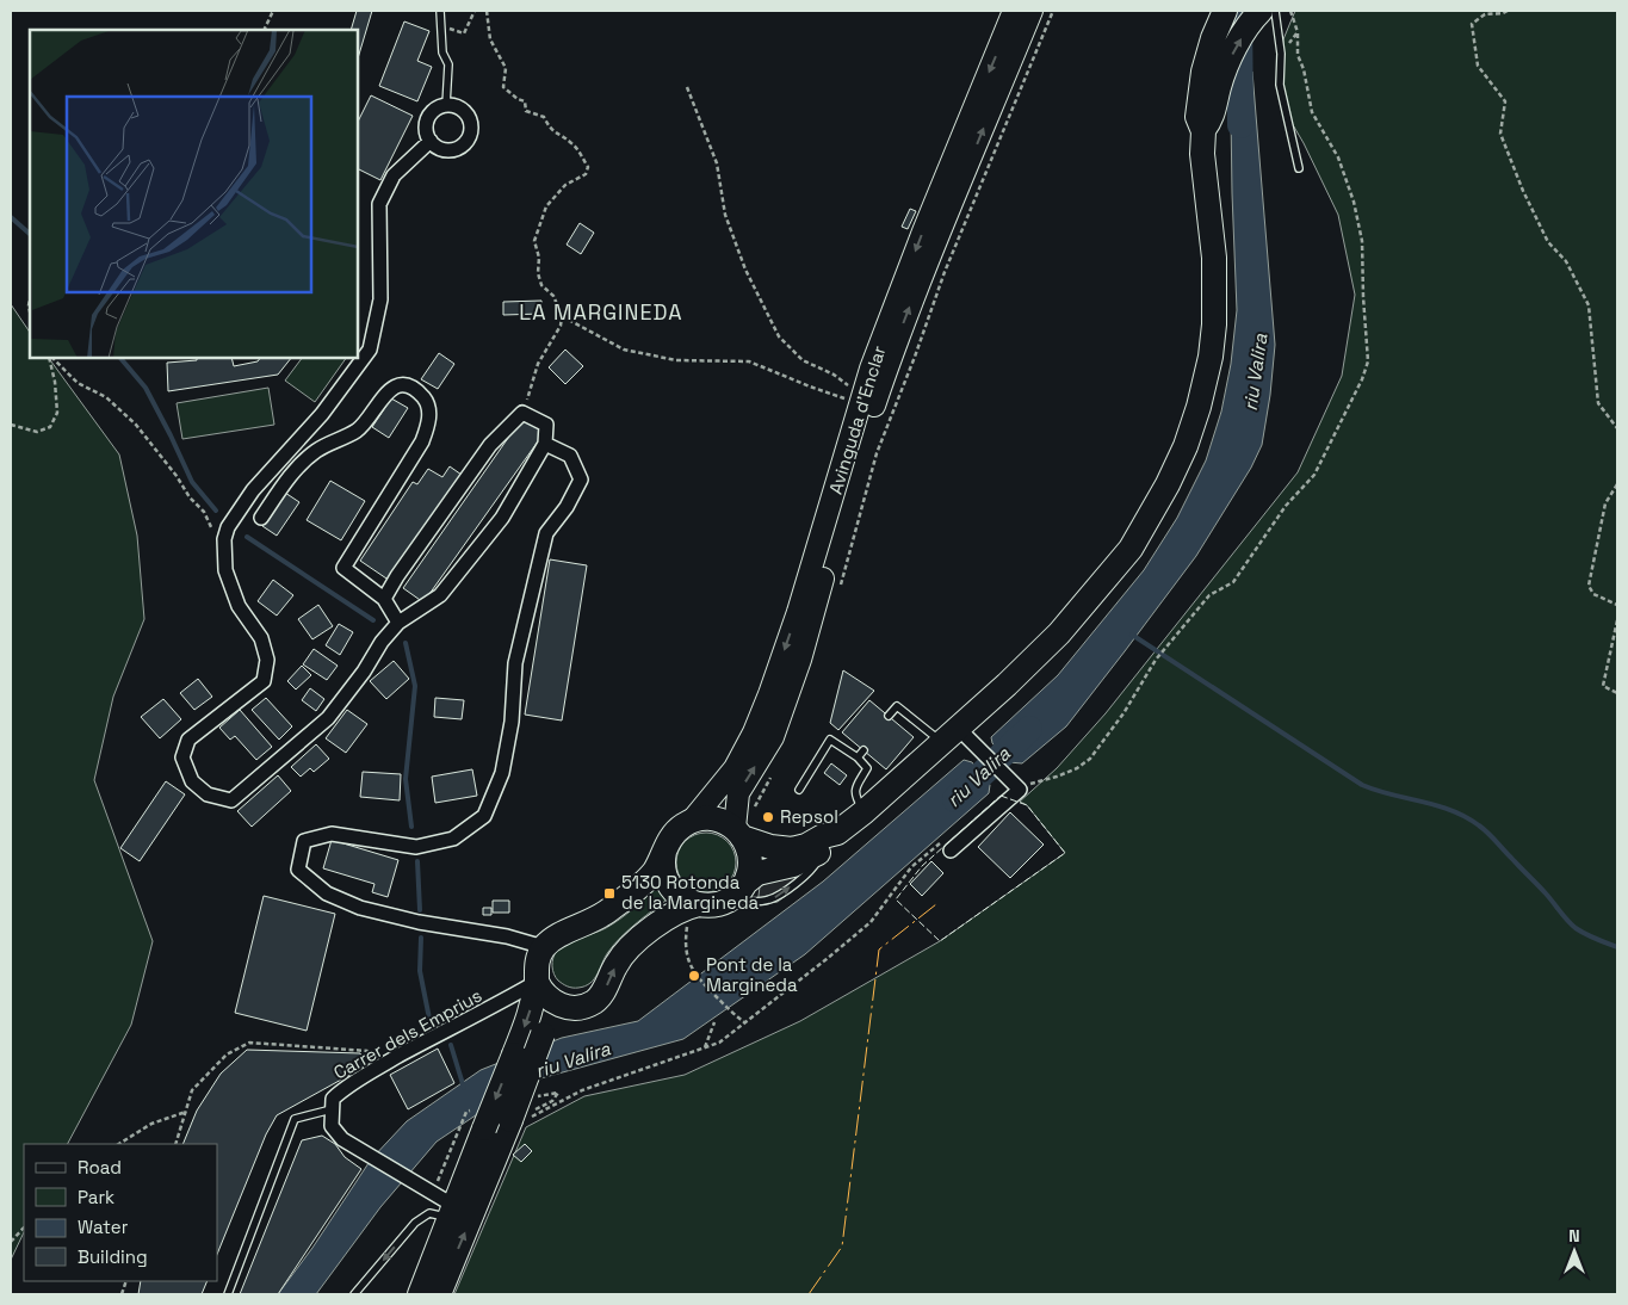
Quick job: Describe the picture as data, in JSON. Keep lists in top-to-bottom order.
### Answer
{
  "streets": {
    "main road": ["Avinguda d'Enclar"],
    "street": ["Carrer dels Emprius"]
  },
  "districts": ["LA MARGINEDA"],
  "water": ["riu Valira"],
  "places": {
    "other": ["Repsol", "Pont de la Margineda"],
    "transit": ["5130 Rotonda de la Margineda"]
  },
  "legend": [
    "Road",
    "Park",
    "Water",
    "Building"
  ],
  "north": "top"
}
